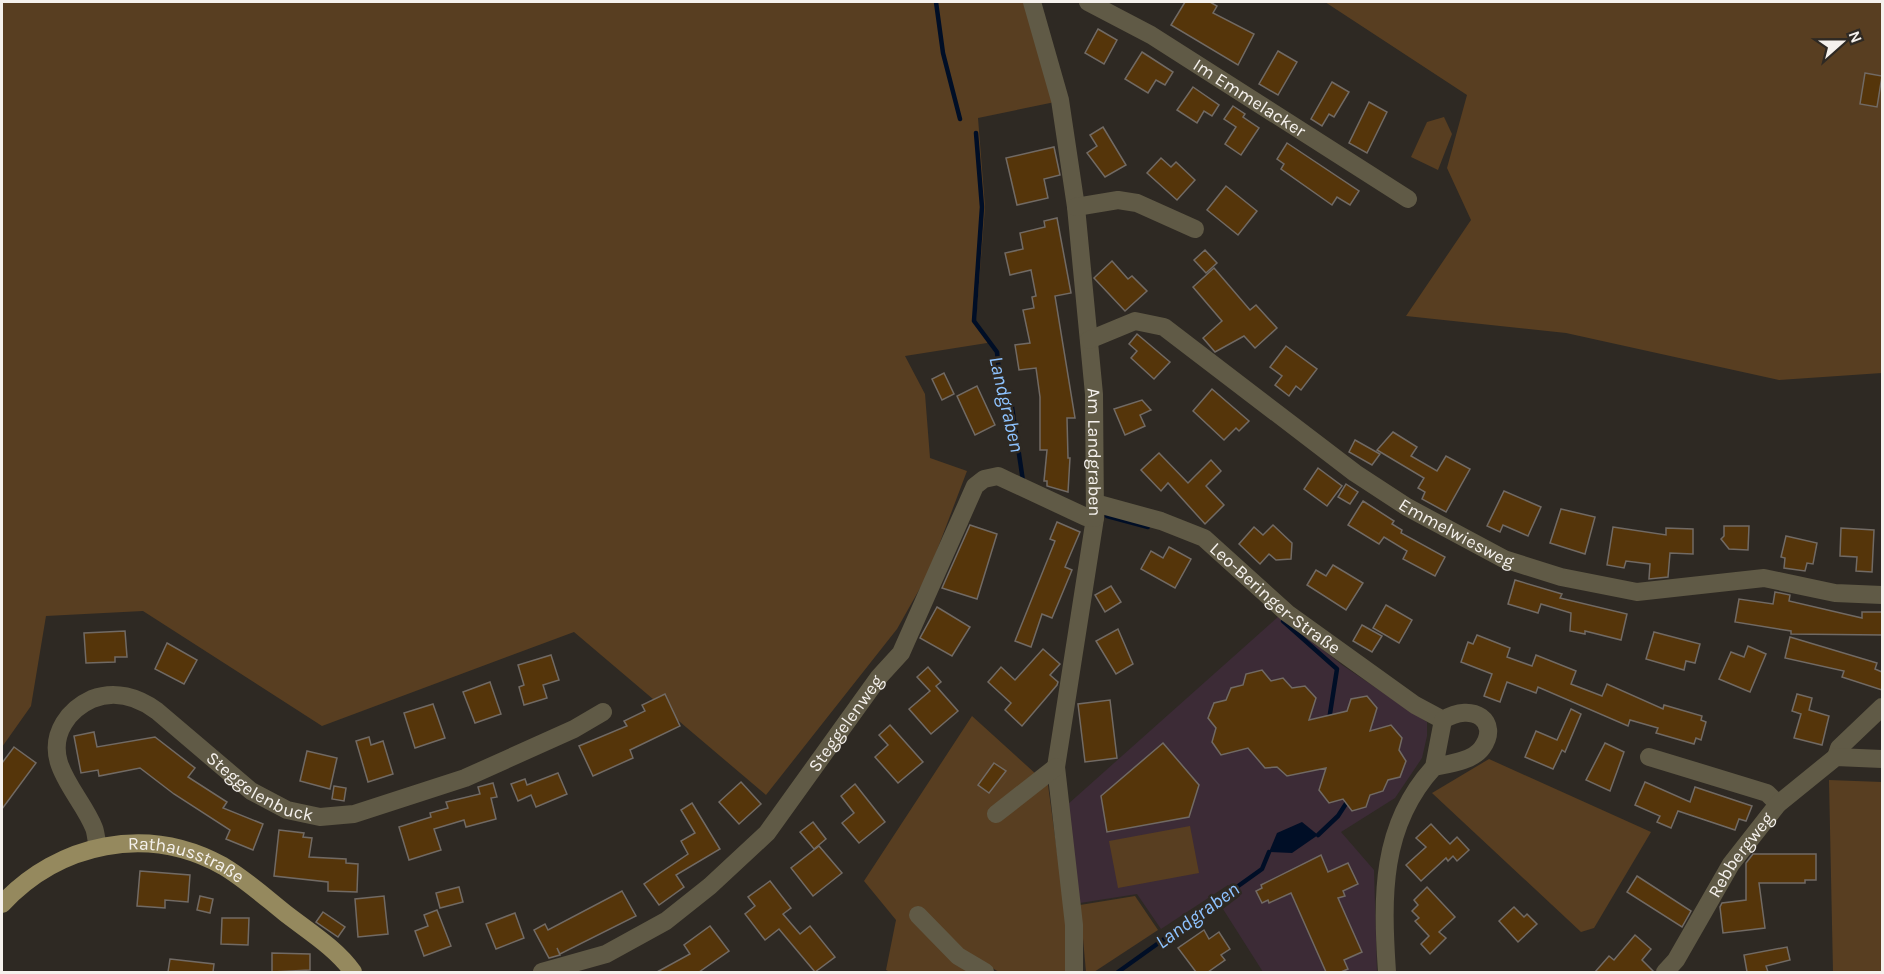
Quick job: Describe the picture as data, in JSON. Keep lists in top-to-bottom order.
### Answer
{
  "streets": {
    "main road": ["Rathausstraße"],
    "street": [
      "Im Emmelacker",
      "Am Landgraben",
      "Emmelwiesweg",
      "Leo-Beringer-Straße",
      "Steggelenweg",
      "Steggelenbuck",
      "Rebbergweg"
    ]
  },
  "crossings": [
    ["Am Landgraben", "Emmelwiesweg"],
    ["Am Landgraben", "Leo-Beringer-Straße"],
    ["Am Landgraben", "Steggelenweg"],
    ["Leo-Beringer-Straße", "Steggelenweg"],
    ["Steggelenbuck", "Rathausstraße"]
  ],
  "water": ["Landgraben"],
  "north": "right"
}
